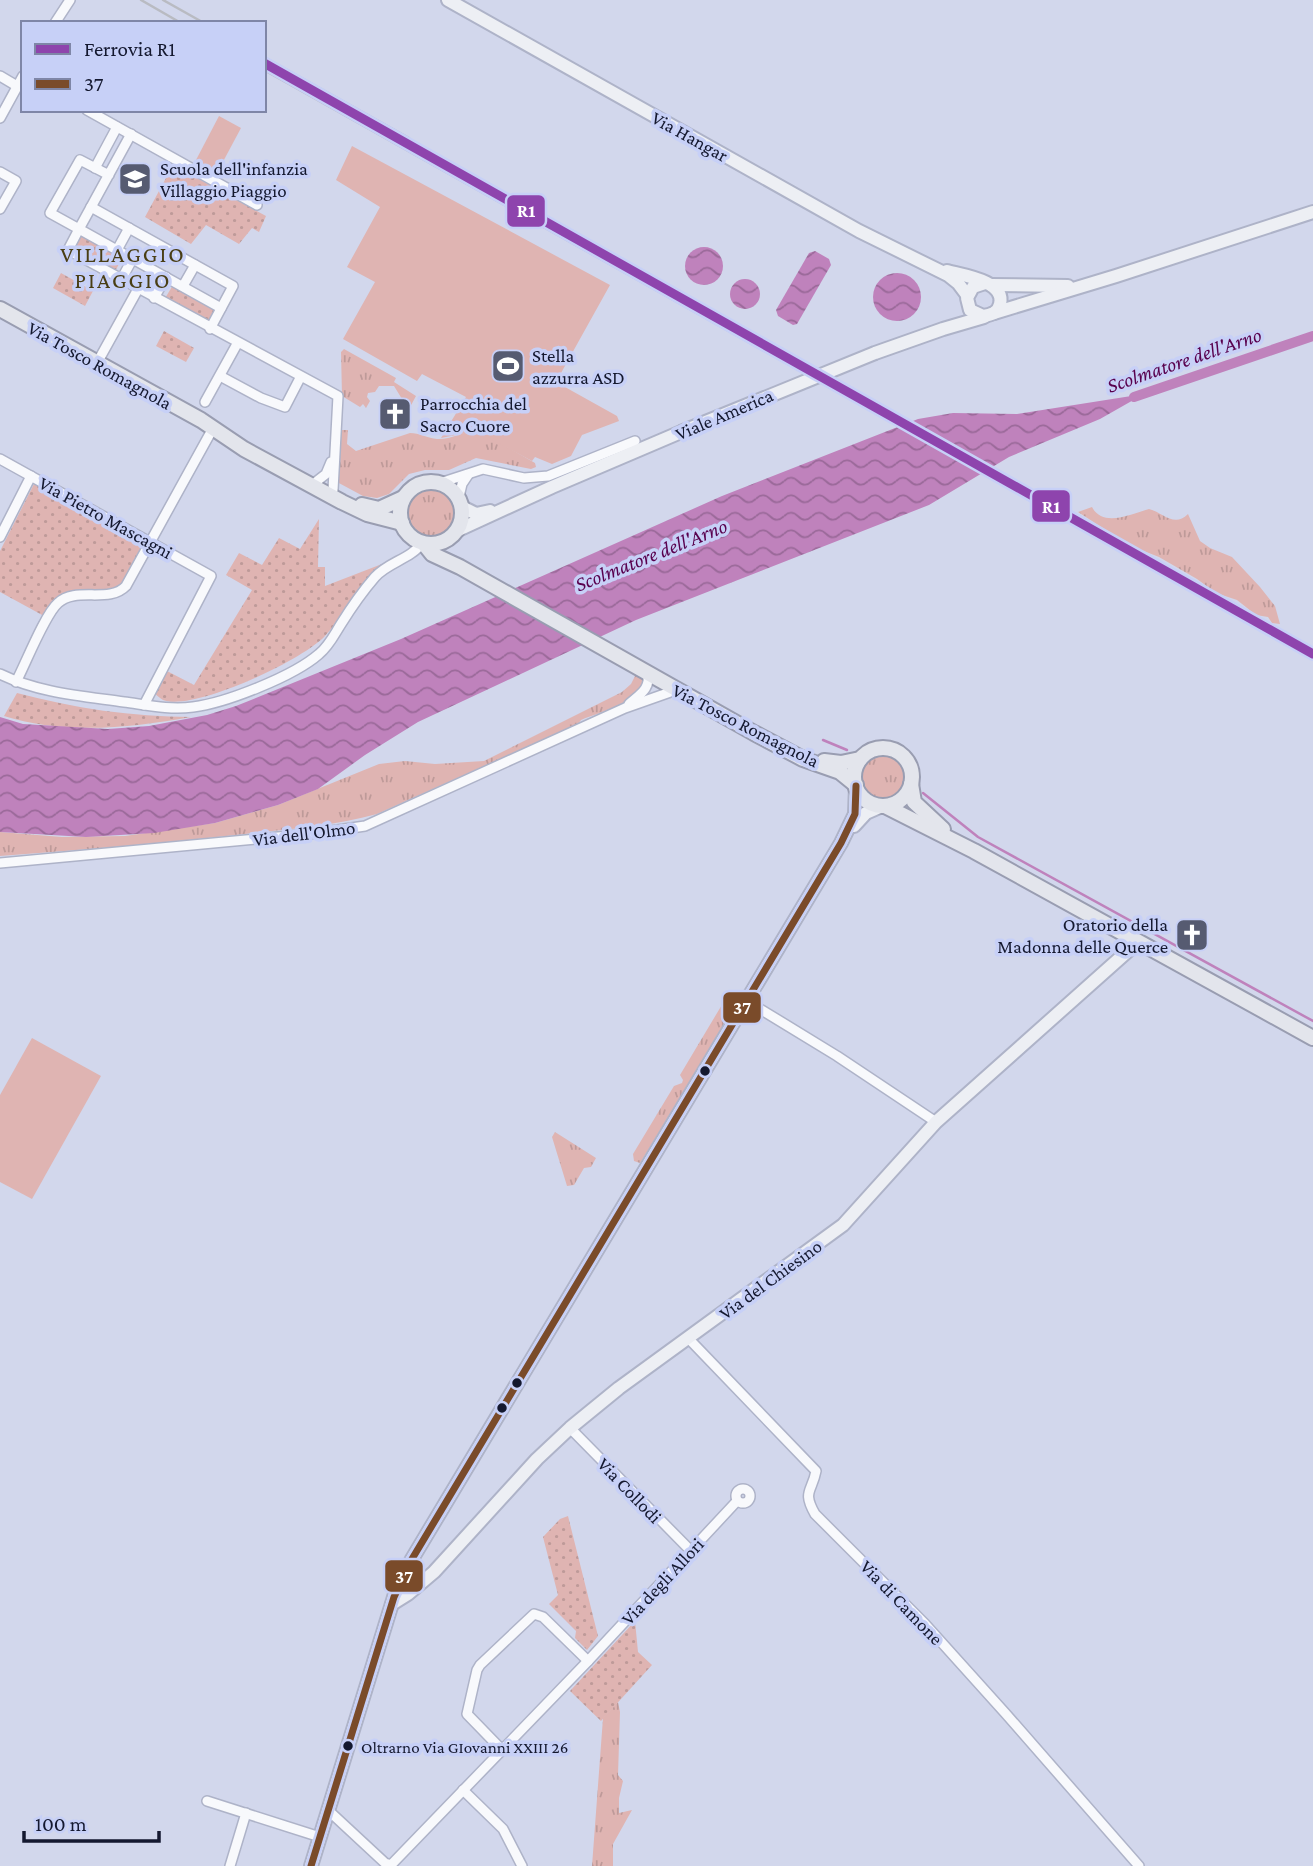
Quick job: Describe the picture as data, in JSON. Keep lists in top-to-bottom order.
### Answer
{
  "streets": {
    "main road": ["Via Tosco Romagnola"],
    "street": [
      "Via Hangar",
      "Viale America",
      "Via Pietro Mascagni",
      "Via dell'Olmo",
      "Via del Chiesino",
      "Via Collodi",
      "Via degli Allori",
      "Via di Camone"
    ]
  },
  "crossings": [
    ["Via Hangar", "Viale America"],
    ["Via Tosco Romagnola", "Via dell'Olmo"],
    ["Via del Chiesino", "Via Collodi"],
    ["Via del Chiesino", "Via di Camone"],
    ["Via Collodi", "Via degli Allori"]
  ],
  "districts": ["VILLAGGIO PIAGGIO"],
  "water": ["Scolmatore dell'Arno"],
  "places": {
    "school or university": ["Scuola dell'infanzia Villaggio Piaggio"],
    "sports": ["Stella azzurra ASD"],
    "church": ["Parrocchia del Sacro Cuore", "Oratorio della Madonna delle Querce"],
    "other": ["Oltrarno Via GIovanni XXIII 26"]
  },
  "lines": ["rail line R1", "transit line 37"],
  "legend": ["Ferrovia R1", "37"],
  "scale_bar": "100 m"
}
